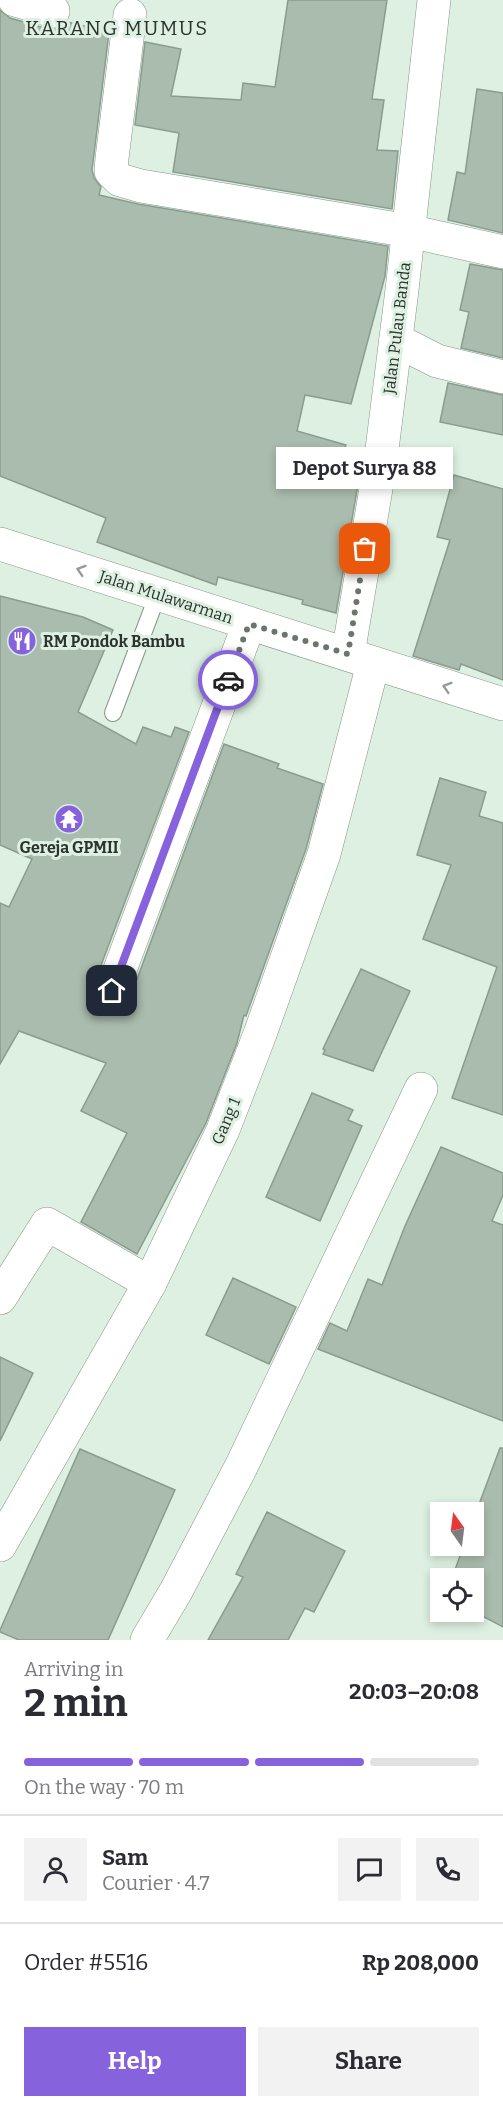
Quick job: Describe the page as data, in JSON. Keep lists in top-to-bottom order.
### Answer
{
  "streets": {
    "street": ["Jalan Pulau Banda", "Jalan Mulawarman", "Gang 1"]
  },
  "crossings": [
    ["Jalan Pulau Banda", "Jalan Mulawarman"],
    ["Jalan Pulau Banda", "Gang 1"],
    ["Jalan Mulawarman", "Gang 1"]
  ],
  "one_way": ["Jalan Mulawarman"],
  "districts": ["KARANG MUMUS"],
  "places": {
    "other": ["Depot Surya 88"],
    "restaurant": ["RM Pondok Bambu"],
    "temple": ["Gereja GPMII"]
  },
  "north": "top",
  "page": {
    "bubble": "Depot Surya 88",
    "heading": ["2 min", "Arriving in", "20:03–20:08"],
    "panel": [
      "Sam",
      "Courier · 4.7",
      "Order #5516",
      "Rp 208,000"
    ],
    "bar": "On the way · 70 m",
    "buttons": ["Help", "Share"]
  }
}
